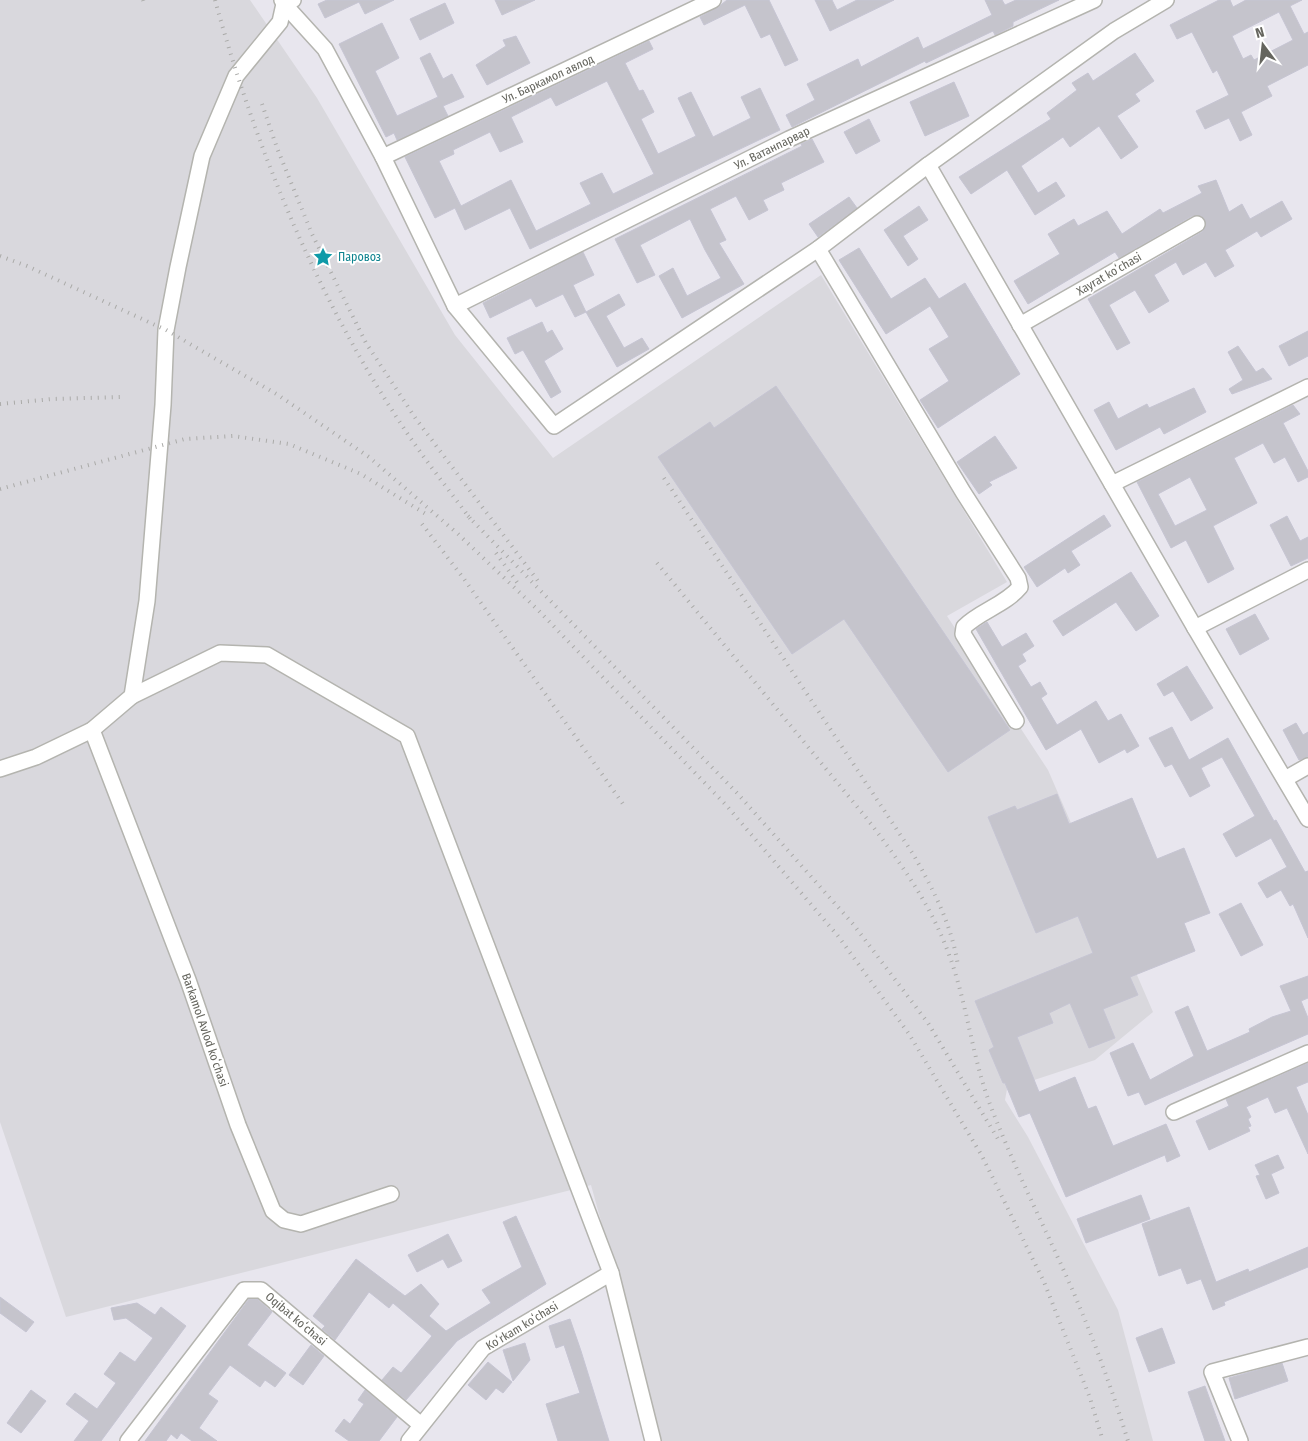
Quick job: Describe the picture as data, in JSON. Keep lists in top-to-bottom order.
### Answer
{
  "streets": {
    "street": [
      "Ул. Баркамол авлод",
      "Ул. Ватанпарвар",
      "Xayrat koʻchasi",
      "Barkamol Аvlod koʻchasi",
      "Oqibat koʻchasi",
      "Koʻrkam koʻchasi"
    ]
  },
  "crossings": [
    ["Oqibat koʻchasi", "Koʻrkam koʻchasi"]
  ],
  "places": {
    "place": ["Паровоз"]
  },
  "north": "top"
}
